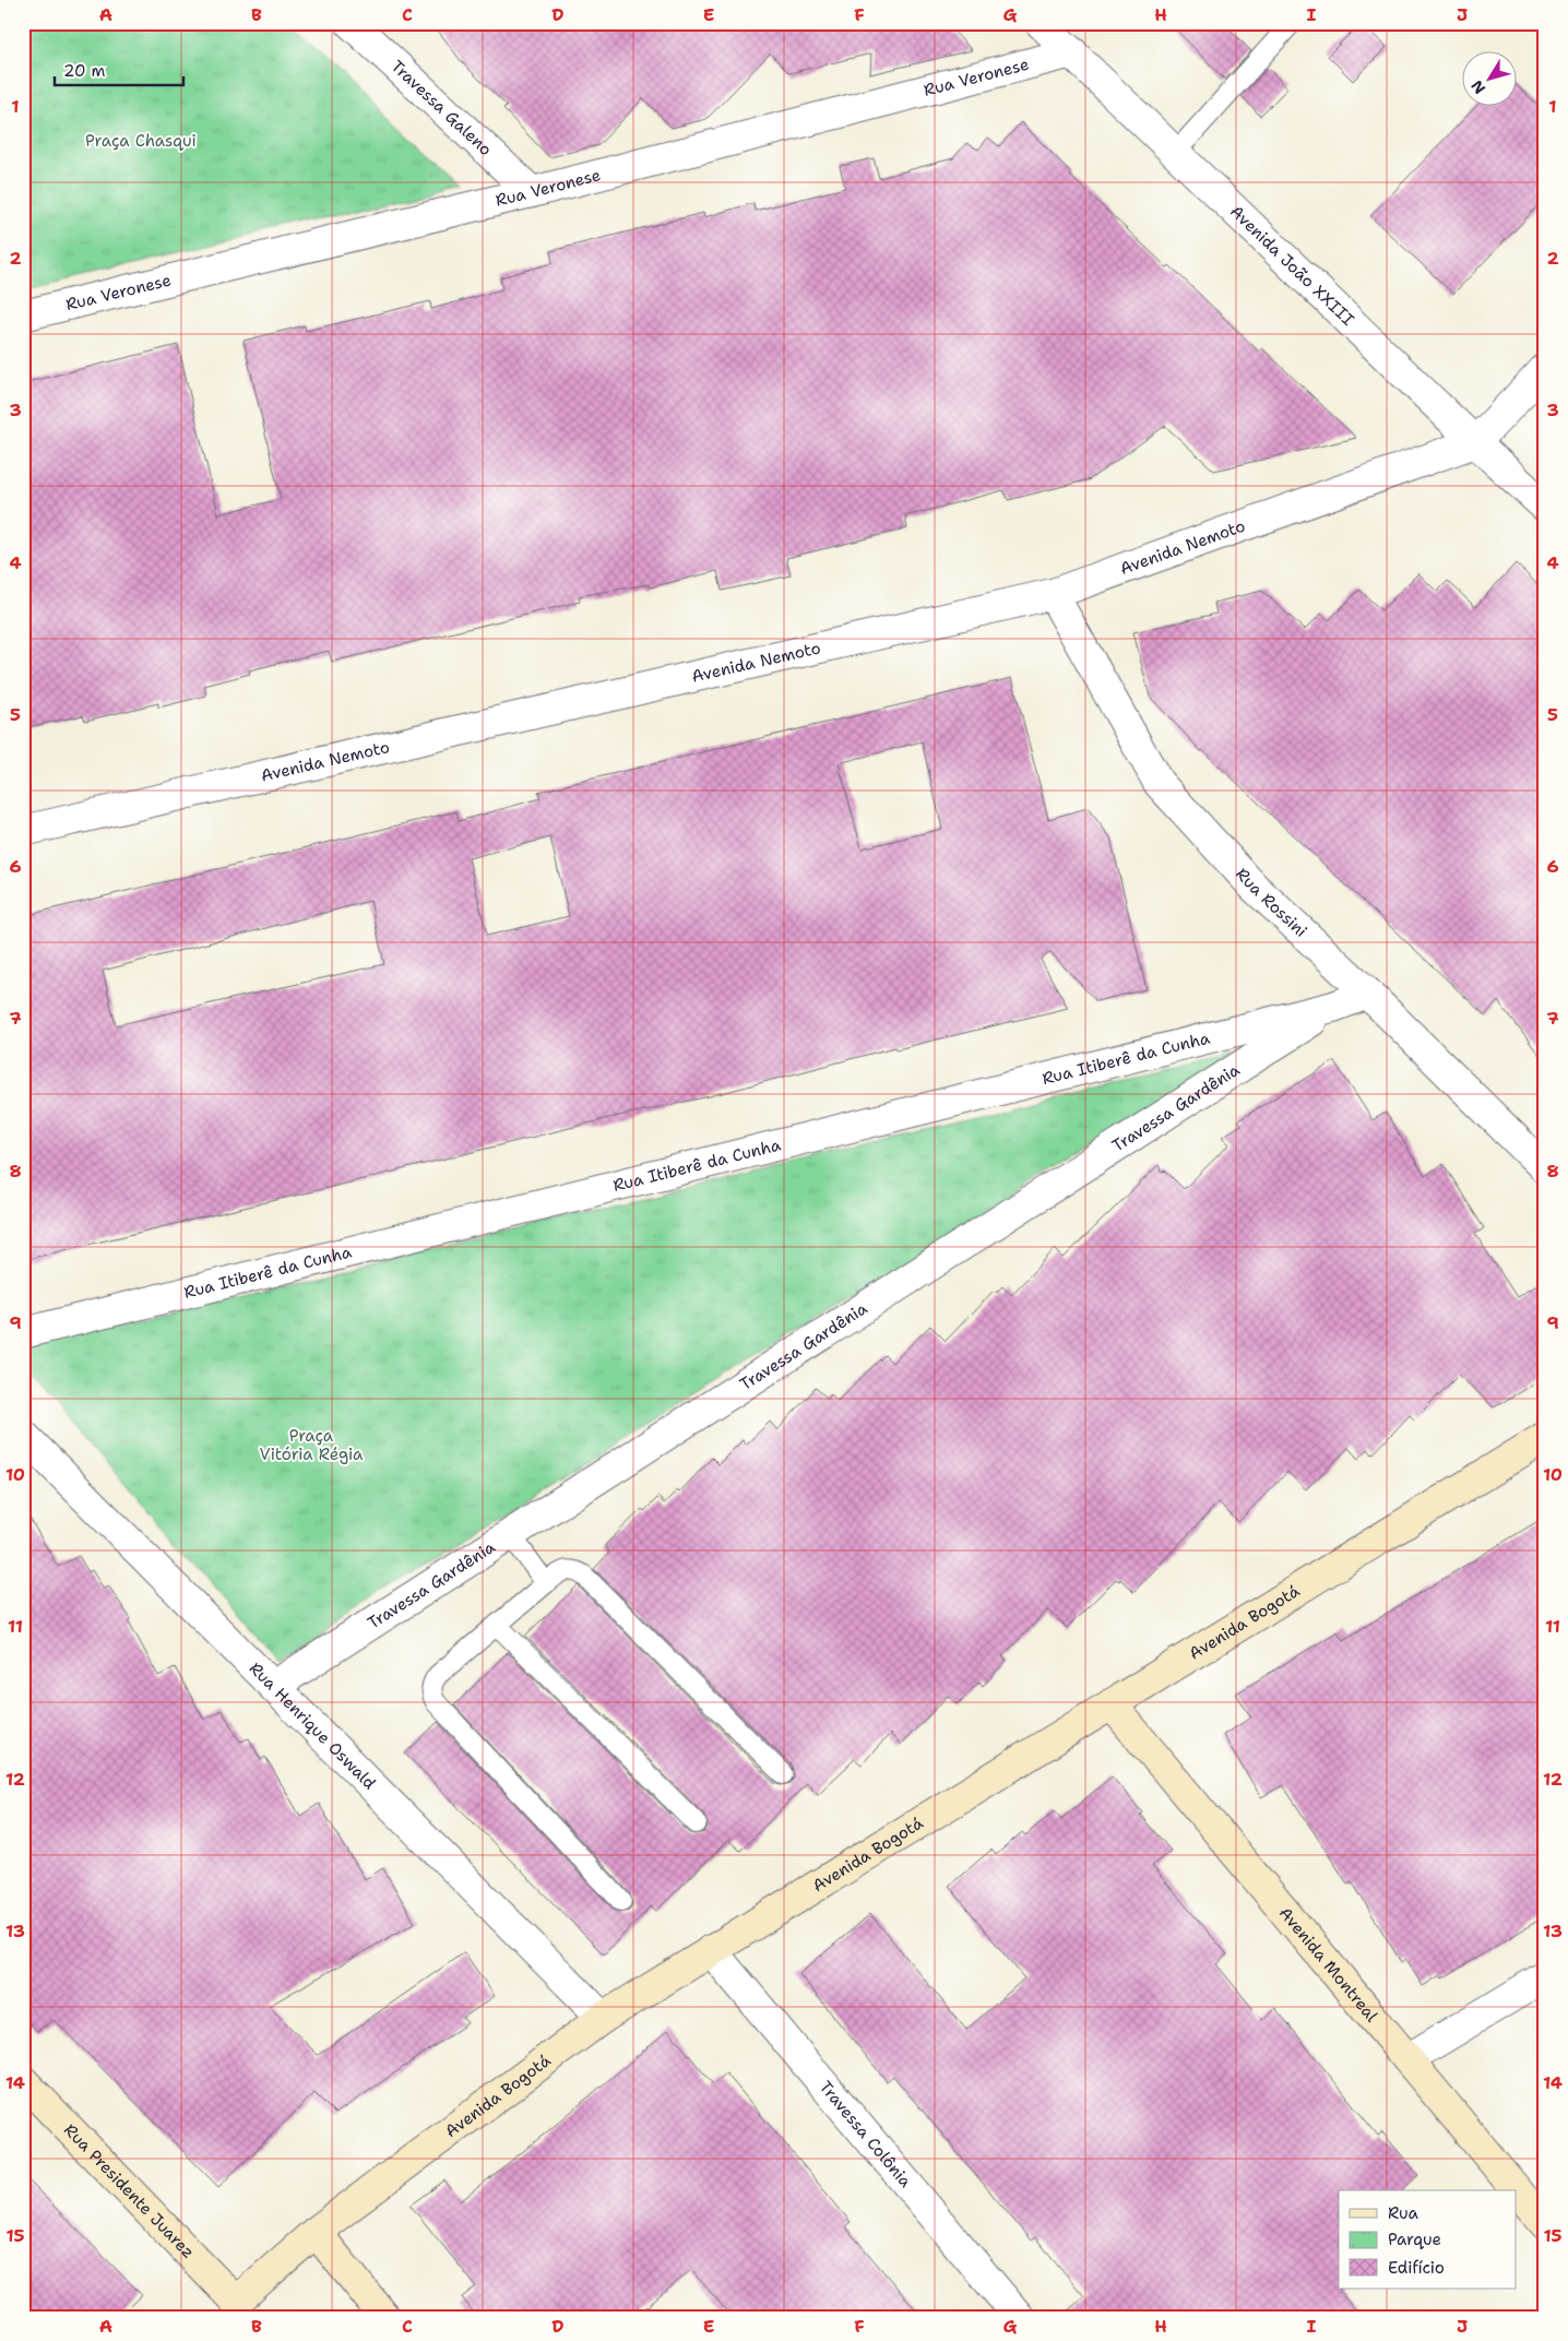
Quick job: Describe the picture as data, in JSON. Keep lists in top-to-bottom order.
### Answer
{
  "streets": {
    "street": [
      "Rua Veronese",
      "Travessa Galeno",
      "Avenida João XXIII",
      "Avenida Nemoto",
      "Rua Rossini",
      "Rua Itiberê da Cunha",
      "Travessa Gardênia",
      "Avenida Bogotá",
      "Rua Henrique Oswald",
      "Avenida Montreal",
      "Travessa Colônia",
      "Rua Presidente Juarez"
    ]
  },
  "crossings": [
    ["Rua Veronese", "Travessa Galeno"],
    ["Rua Veronese", "Avenida João XXIII"],
    ["Avenida João XXIII", "Avenida Nemoto"],
    ["Avenida Nemoto", "Rua Rossini"],
    ["Rua Rossini", "Rua Itiberê da Cunha"],
    ["Rua Itiberê da Cunha", "Travessa Gardênia"],
    ["Travessa Gardênia", "Rua Henrique Oswald"],
    ["Avenida Bogotá", "Rua Henrique Oswald"],
    ["Avenida Bogotá", "Avenida Montreal"],
    ["Avenida Bogotá", "Travessa Colônia"],
    ["Avenida Bogotá", "Rua Presidente Juarez"]
  ],
  "parks": ["Praça Chasqui", "Praça Vitória Régia"],
  "legend": ["Rua", "Parque", "Edifício"],
  "scale_bar": "20 m",
  "north": "bottom left",
  "grid": {
    "columns": [
      "A",
      "B",
      "C",
      "D",
      "E",
      "F",
      "G",
      "H",
      "I",
      "J"
    ],
    "rows": [
      "1",
      "2",
      "3",
      "4",
      "5",
      "6",
      "7",
      "8",
      "9",
      "10",
      "11",
      "12",
      "13",
      "14",
      "15"
    ]
  }
}
